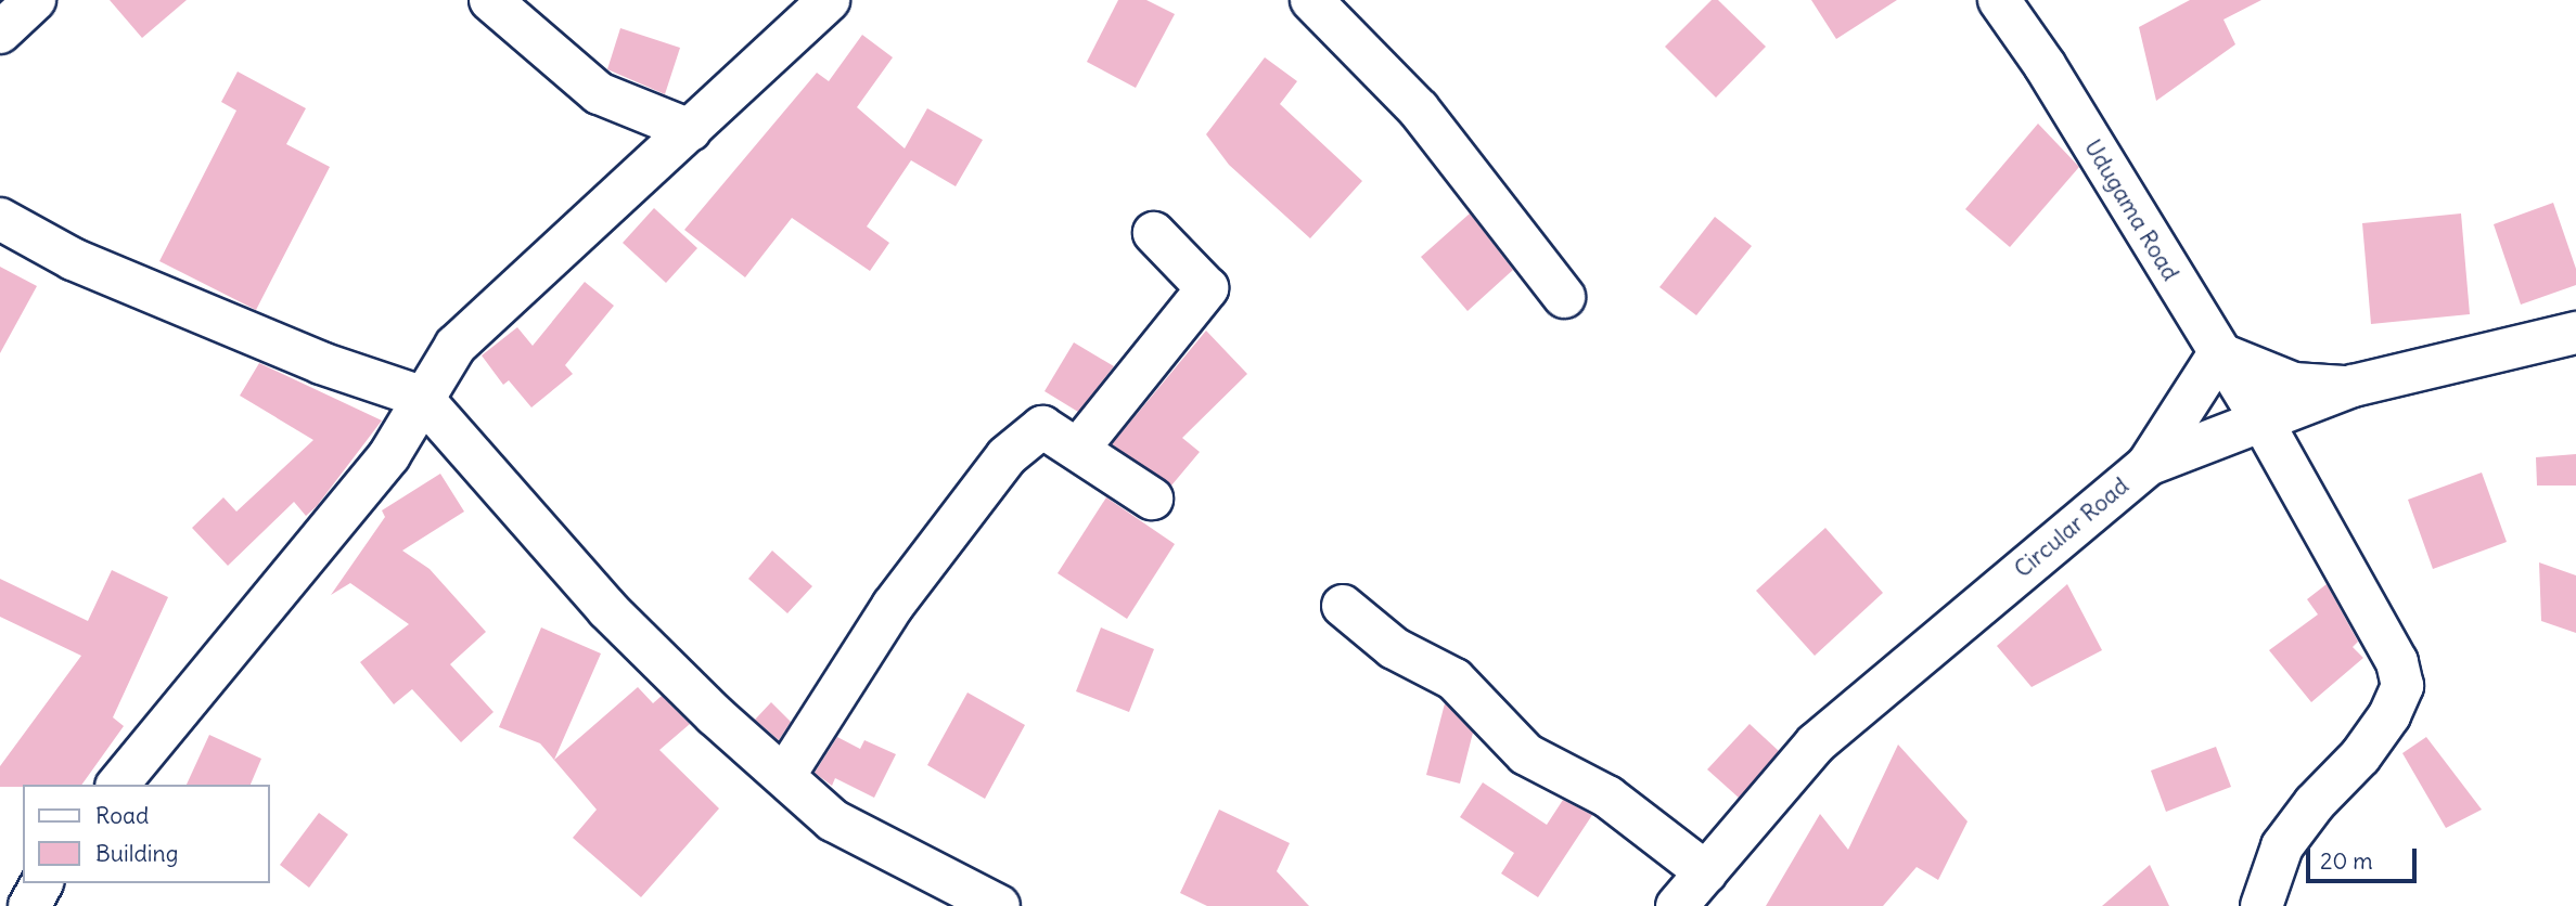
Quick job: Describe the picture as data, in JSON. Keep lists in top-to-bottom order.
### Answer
{
  "streets": {
    "street": ["Udugama Road", "Circular Road"]
  },
  "crossings": [
    ["Udugama Road", "Circular Road"]
  ],
  "legend": ["Road", "Building"],
  "scale_bar": "20 m"
}
